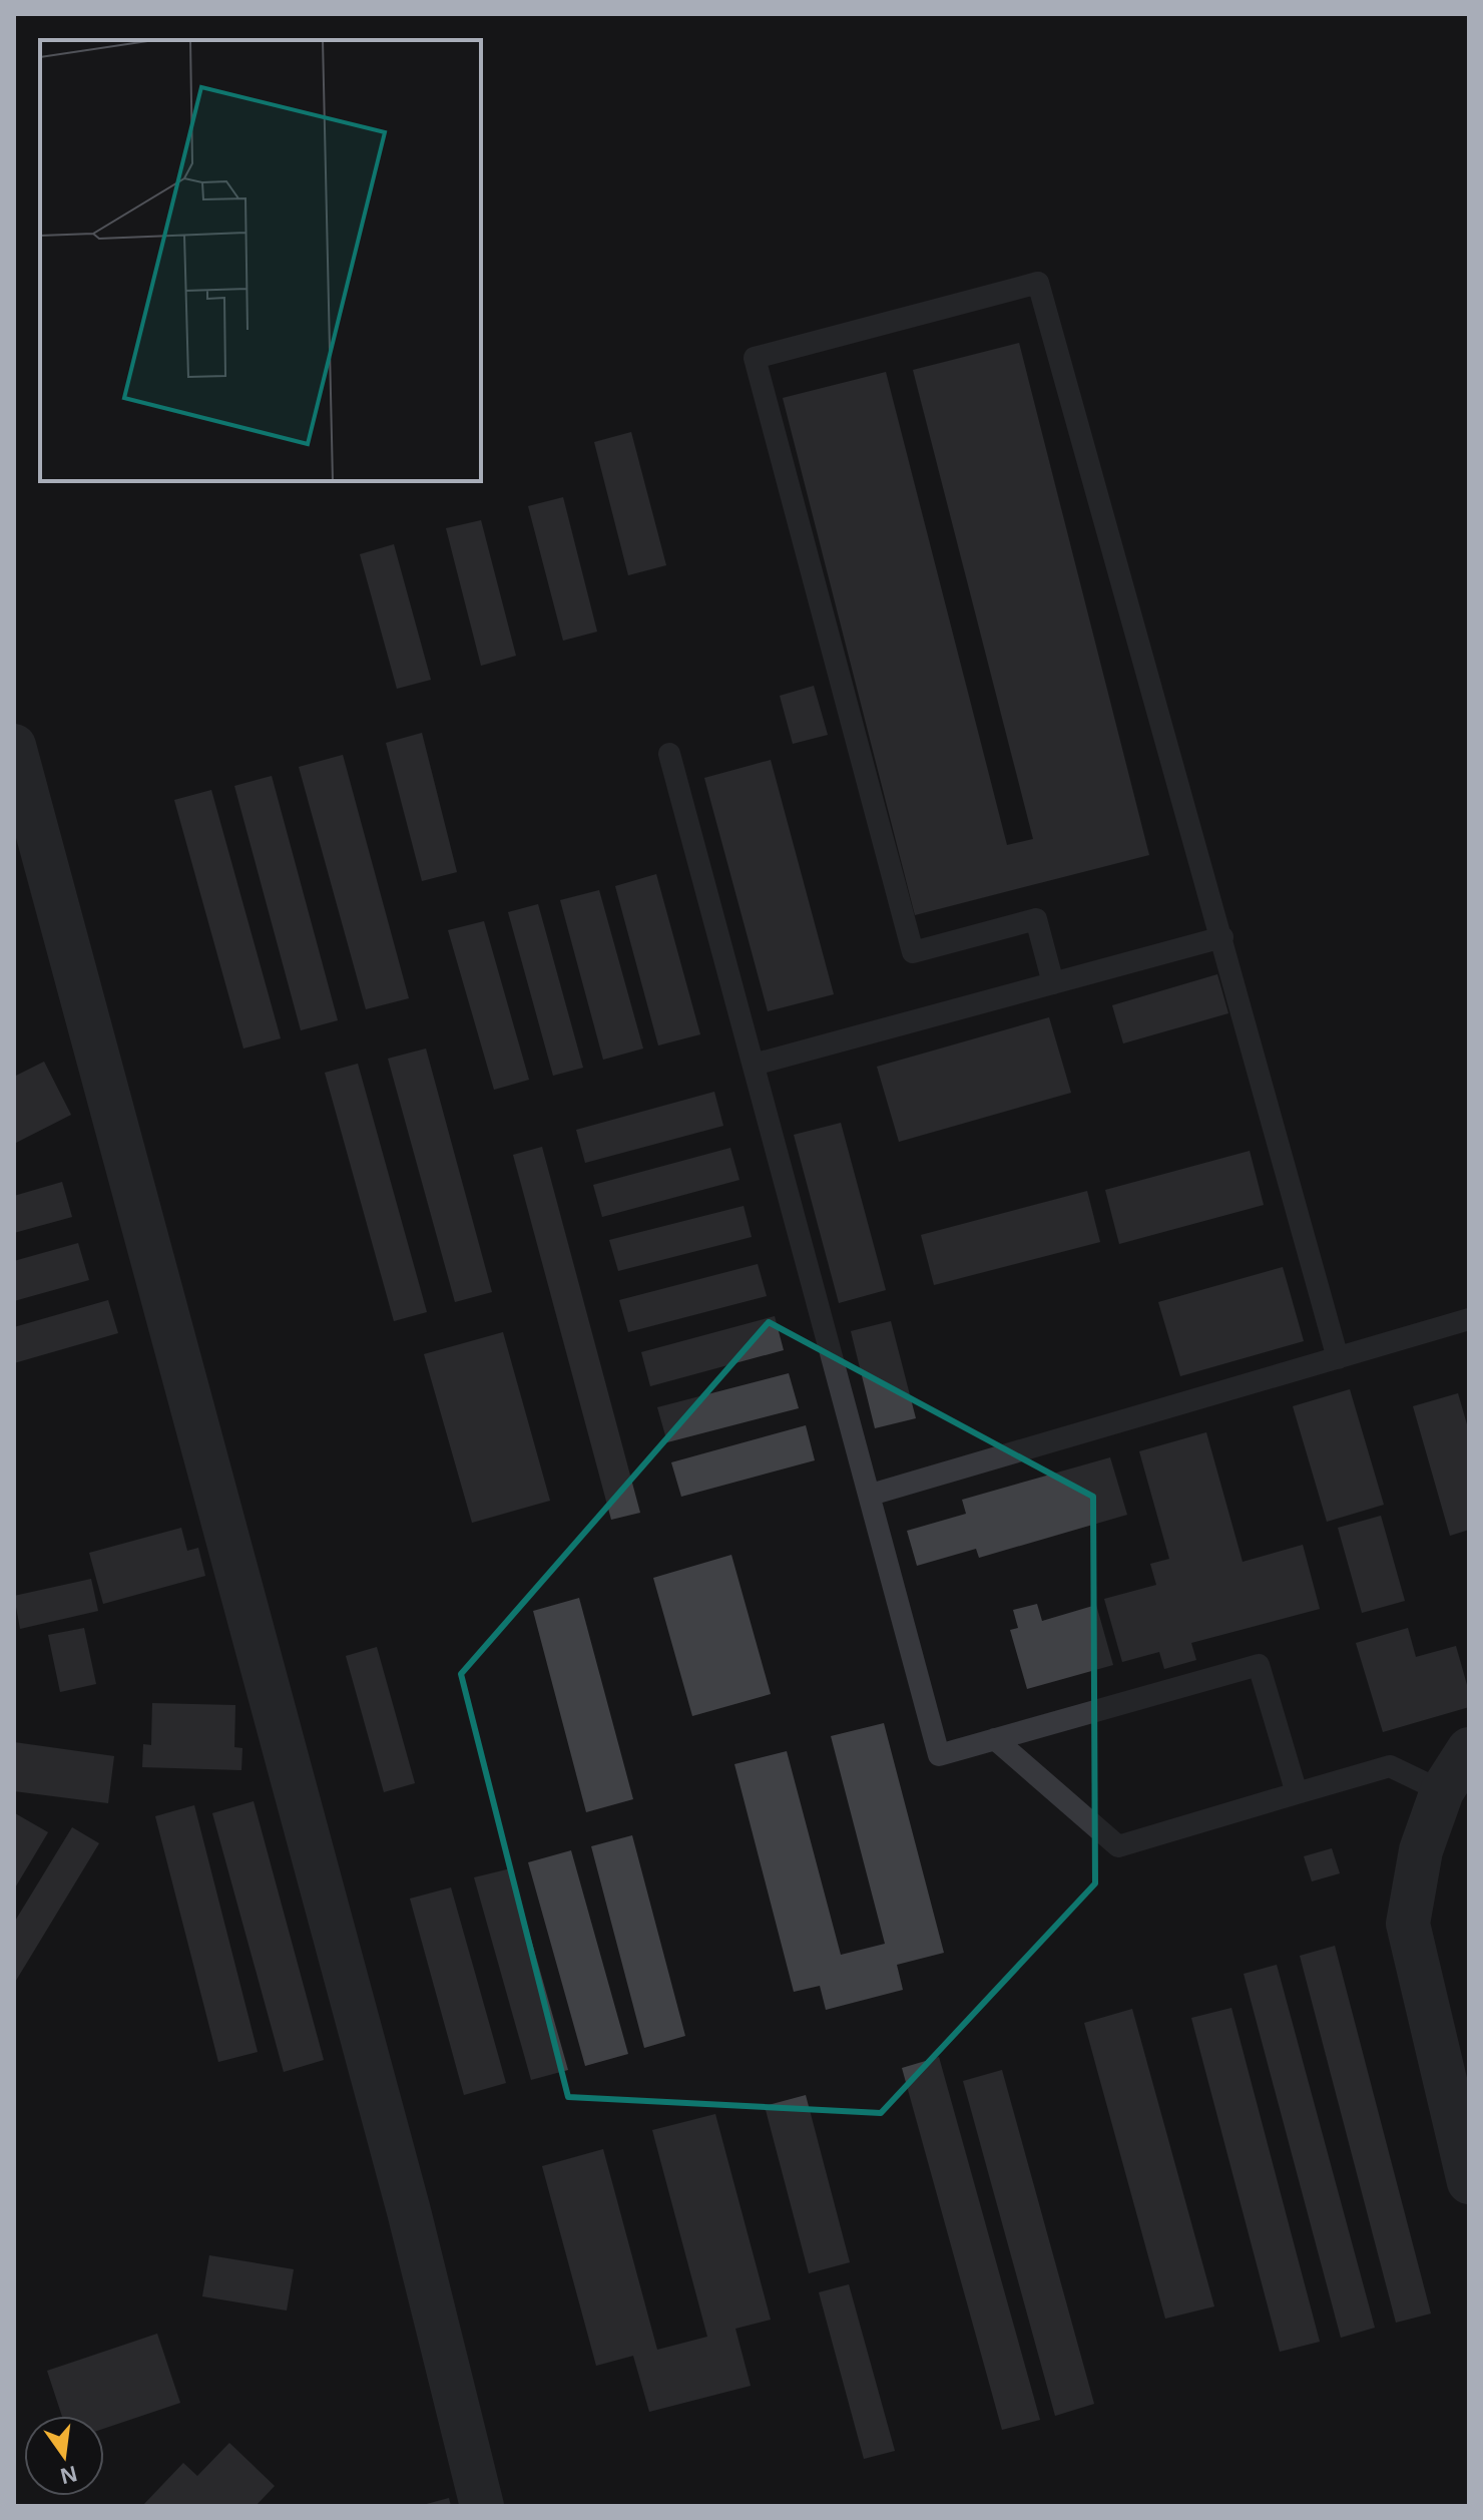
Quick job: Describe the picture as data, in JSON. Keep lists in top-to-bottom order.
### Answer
{
  "north": "bottom"
}
